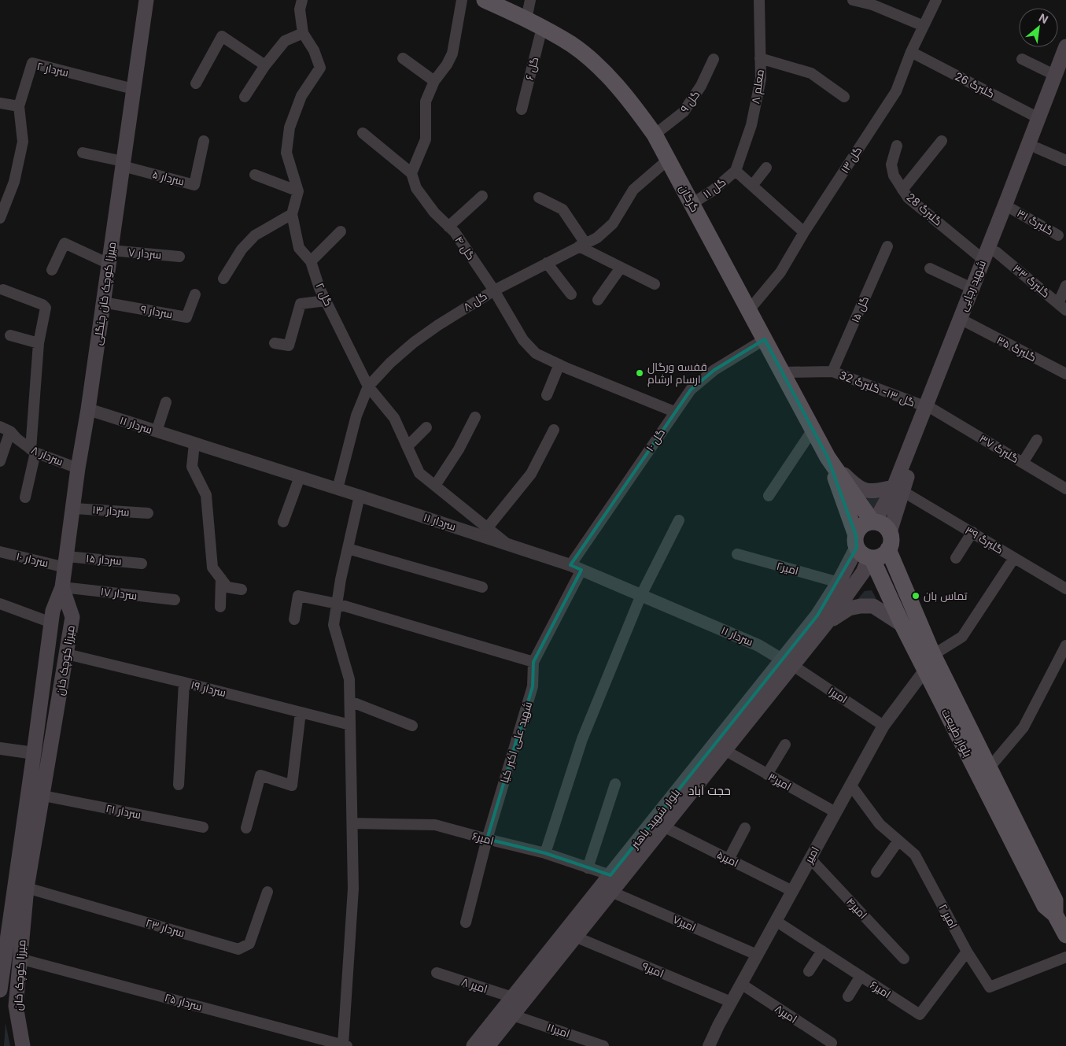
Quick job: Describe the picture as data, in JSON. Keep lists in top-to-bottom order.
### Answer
{
  "streets": {
    "main road": [
      "گرگان",
      "شهید رجایی",
      "میرزا کوچک خان جنگلی",
      "میرزا کوچک خان",
      "بلوار طبیعت",
      "بلوار شهید باهنر"
    ],
    "street": [
      "گل ۶",
      "سردار ۲",
      "گلبرگ 26",
      "معلم ۸",
      "گل ۹",
      "گل ۱۳",
      "سردار ۵",
      "گل ۱۱",
      "گلبرگ 28",
      "گلبرگ ۳۱",
      "گل ۴",
      "سردار ۷",
      "گلبرگ ۳۳",
      "گل ۲",
      "گل ۸",
      "گل ۱۵",
      "سردار ۹",
      "گلبرگ ۳۵",
      "گل ۱۳- گلبرگ 32",
      "سردار ۱۱",
      "گل ۱۰",
      "گلبرگ ۳۷",
      "سردار ۸",
      "سردار ۱۳",
      "گلبرگ ۳۹",
      "سردار ۱۰",
      "سردار ۱۵",
      "امیر۲",
      "سردار ۱۷",
      "سردار ۱۹",
      "امیر۱",
      "شهید علی اکبر کیا",
      "امیر۳",
      "سردار ۲۱",
      "امیر۶",
      "امیر",
      "امیر۵",
      "امیر۴",
      "امیر ۲",
      "امیر۷",
      "سردار ۲۳",
      "امیر۹",
      "امیر ۸",
      "سردار ۲۵",
      "امیر۸",
      "امیر۱۱"
    ]
  },
  "crossings": [
    ["گل ۶", "گرگان"],
    ["سردار ۲", "میرزا کوچک خان جنگلی"],
    ["گلبرگ 26", "گل ۱۳"],
    ["گلبرگ 26", "شهید رجایی"],
    ["معلم ۸", "گل ۱۱"],
    ["گل ۹", "گرگان"],
    ["گل ۱۳", "گرگان"],
    ["سردار ۵", "میرزا کوچک خان جنگلی"],
    ["گل ۱۱", "گرگان"],
    ["گرگان", "گل ۸"],
    ["گرگان", "گل ۱۳- گلبرگ 32"],
    ["گرگان", "گل ۱۰"],
    ["گرگان", "بلوار طبیعت"],
    ["گلبرگ 28", "شهید رجایی"],
    ["گلبرگ ۳۱", "شهید رجایی"],
    ["گل ۴", "گل ۸"],
    ["گل ۴", "گل ۱۰"],
    ["سردار ۷", "میرزا کوچک خان جنگلی"],
    ["گلبرگ ۳۳", "شهید رجایی"],
    ["شهید رجایی", "گلبرگ ۳۵"],
    ["شهید رجایی", "گل ۱۳- گلبرگ 32"],
    ["شهید رجایی", "گلبرگ ۳۷"],
    ["شهید رجایی", "گلبرگ ۳۹"],
    ["شهید رجایی", "بلوار طبیعت"],
    ["شهید رجایی", "بلوار شهید باهنر"],
    ["میرزا کوچک خان جنگلی", "سردار ۹"],
    ["میرزا کوچک خان جنگلی", "سردار ۱۱"],
    ["میرزا کوچک خان جنگلی", "سردار ۸"],
    ["میرزا کوچک خان جنگلی", "سردار ۱۳"],
    ["میرزا کوچک خان جنگلی", "سردار ۱۰"],
    ["میرزا کوچک خان جنگلی", "سردار ۱۵"],
    ["میرزا کوچک خان جنگلی", "سردار ۱۷"],
    ["میرزا کوچک خان جنگلی", "میرزا کوچک خان"],
    ["گل ۲", "گل ۸"],
    ["گل ۲", "سردار ۱۱"],
    ["گل ۸", "سردار ۱۱"],
    ["گل ۱۵", "گل ۱۳- گلبرگ 32"],
    ["گل ۱۳- گلبرگ 32", "گلبرگ ۳۷"],
    ["سردار ۱۱", "گل ۱۰"],
    ["سردار ۱۱", "امیر۱"],
    ["سردار ۱۱", "شهید علی اکبر کیا"],
    ["سردار ۱۱", "بلوار شهید باهنر"],
    ["گل ۱۰", "شهید علی اکبر کیا"],
    ["سردار ۱۰", "سردار ۱۵"],
    ["امیر۲", "بلوار شهید باهنر"],
    ["سردار ۱۷", "میرزا کوچک خان"],
    ["میرزا کوچک خان", "سردار ۱۹"],
    ["میرزا کوچک خان", "سردار ۲۱"],
    ["میرزا کوچک خان", "سردار ۲۳"],
    ["میرزا کوچک خان", "سردار ۲۵"],
    ["امیر۱", "بلوار شهید باهنر"],
    ["امیر۱", "امیر"],
    ["بلوار طبیعت", "بلوار شهید باهنر"],
    ["بلوار طبیعت", "امیر"],
    ["شهید علی اکبر کیا", "امیر۶"],
    ["امیر۳", "بلوار شهید باهنر"],
    ["امیر۳", "امیر"],
    ["بلوار شهید باهنر", "امیر۶"],
    ["بلوار شهید باهنر", "امیر۵"],
    ["بلوار شهید باهنر", "امیر۷"],
    ["بلوار شهید باهنر", "امیر۹"],
    ["بلوار شهید باهنر", "امیر ۸"],
    ["بلوار شهید باهنر", "امیر۱۱"],
    ["امیر۶", "امیر"],
    ["امیر۶", "امیر ۲"],
    ["امیر", "امیر۵"],
    ["امیر", "امیر۴"],
    ["امیر", "امیر ۲"],
    ["امیر", "امیر۷"],
    ["امیر", "امیر۹"],
    ["امیر", "امیر۸"]
  ],
  "districts": ["حجت آباد"],
  "places": ["قفسه ورگال ارسام ارشام", "تماس بان"],
  "north": "top right"
}
